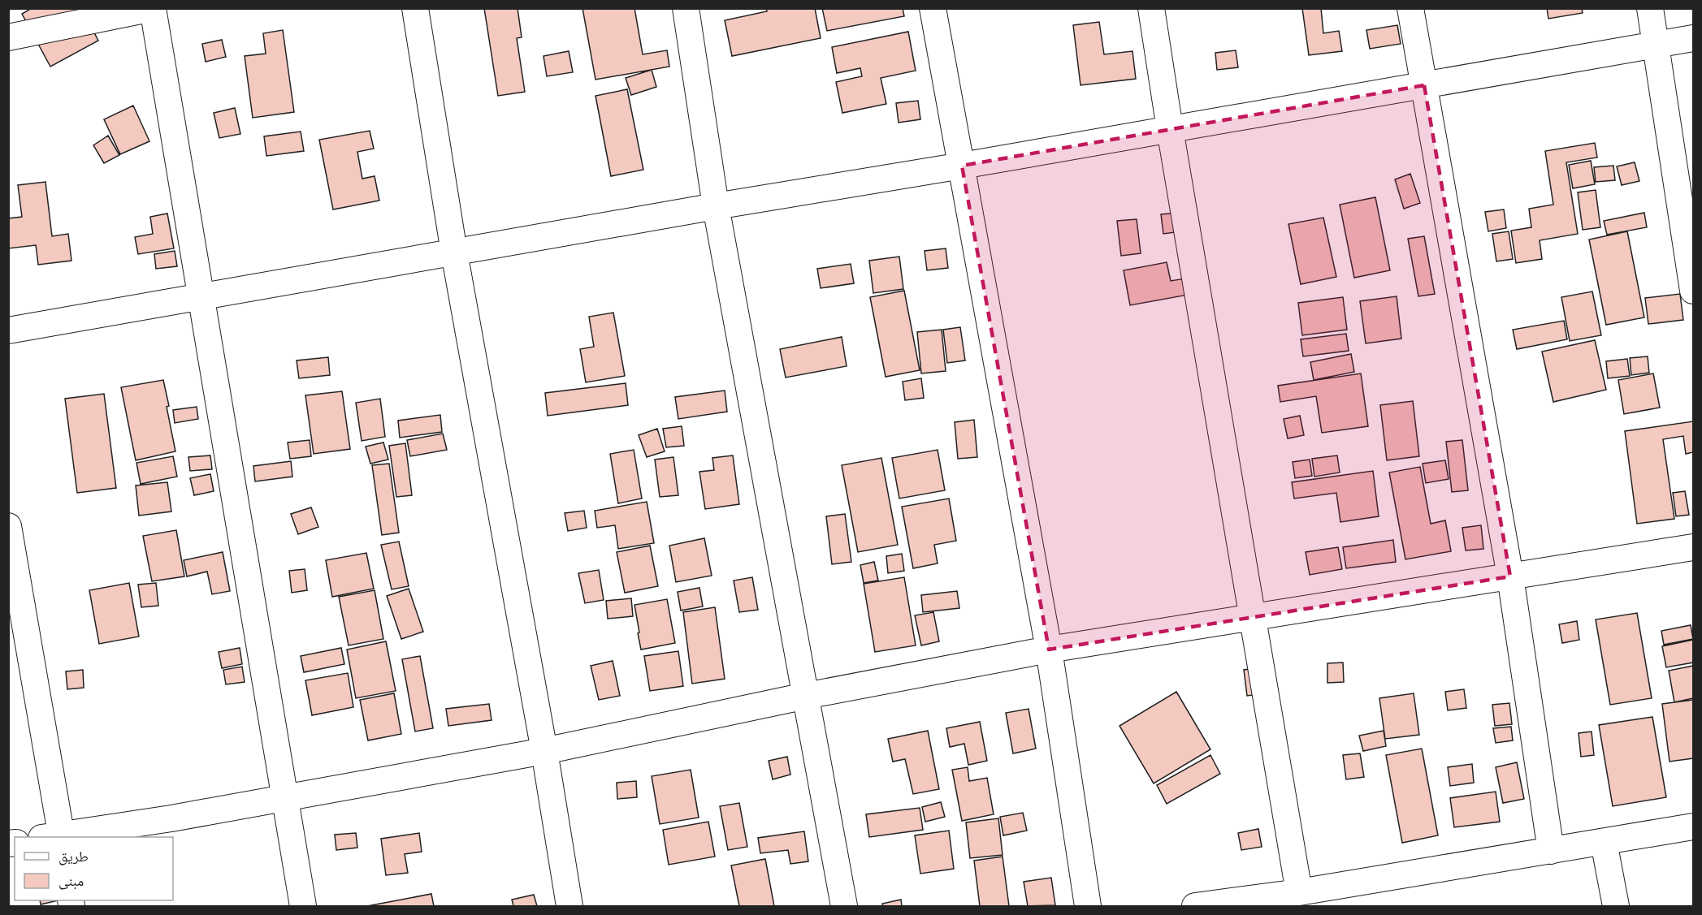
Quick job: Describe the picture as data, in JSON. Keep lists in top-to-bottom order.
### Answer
{
  "legend": ["طريق", "مبنى"]
}
